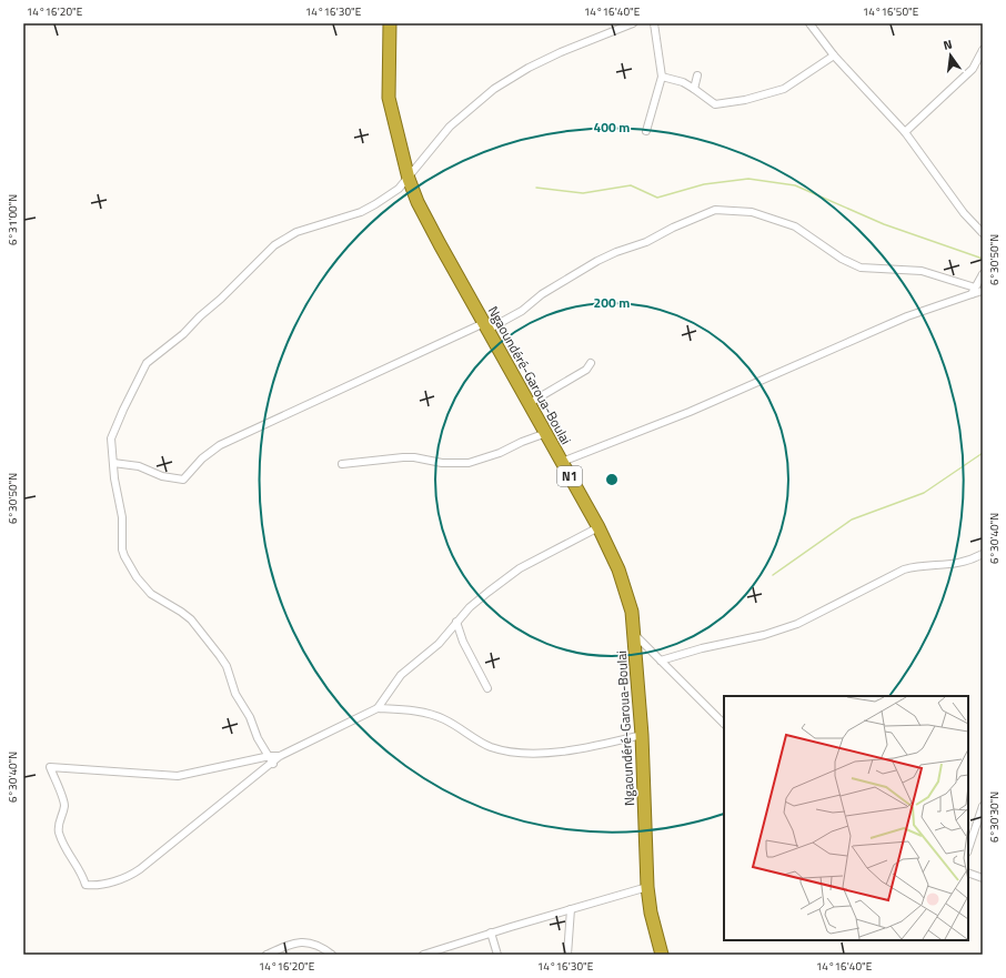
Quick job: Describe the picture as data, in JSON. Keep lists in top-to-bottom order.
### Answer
{
  "streets": {
    "highway": ["Ngaoundéré-Garoua-Boulai", "N1"]
  },
  "north": "top",
  "coordinates": [
    "14°16'20\"E",
    "14°16'30\"E",
    "14°16'40\"E",
    "14°16'50\"E",
    "6°31'00\"N",
    "6°30'50\"N",
    "6°30'40\"N",
    "6°30'30\"N"
  ],
  "rings": ["400 m", "200 m"]
}
